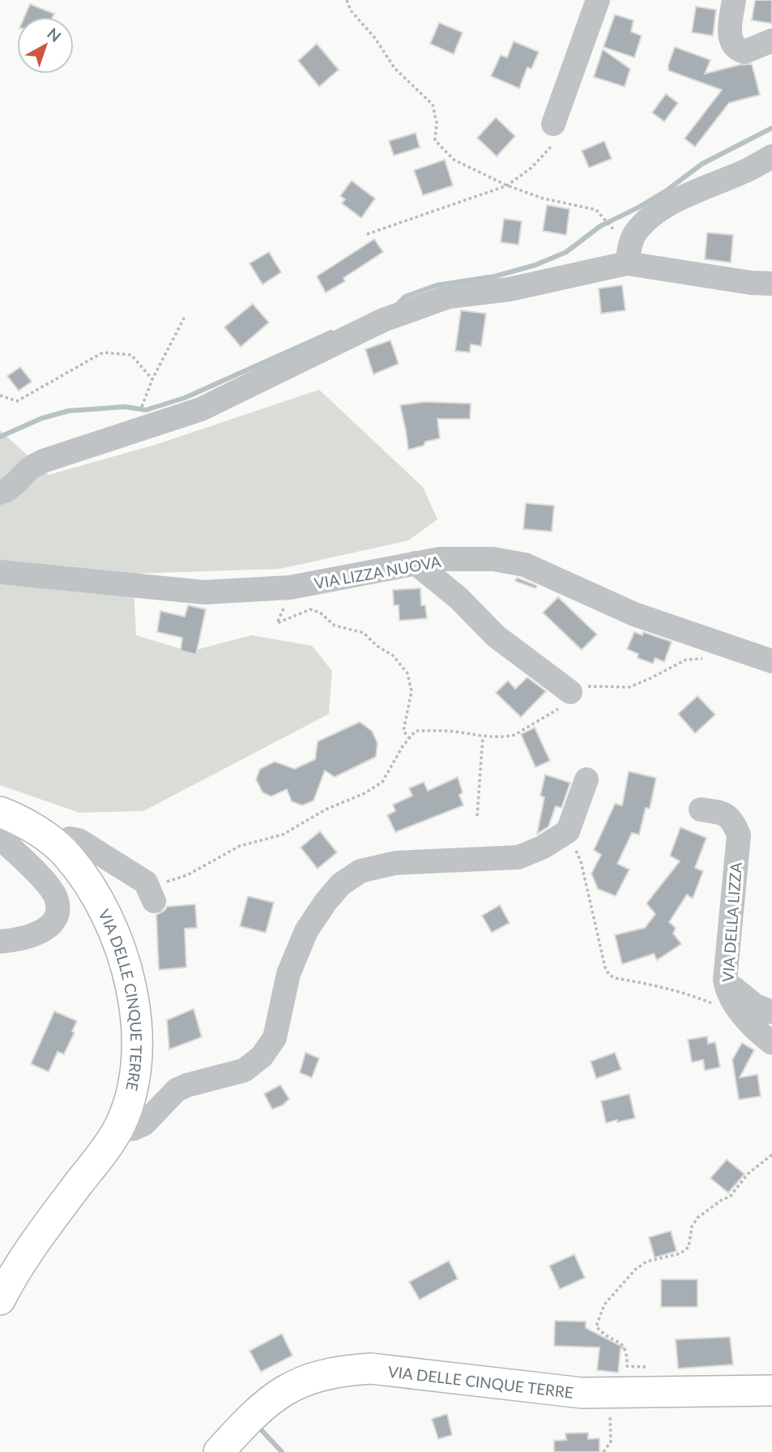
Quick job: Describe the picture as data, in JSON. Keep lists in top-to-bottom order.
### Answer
{
  "streets": {
    "main road": ["VIA DELLE CINQUE TERRE"],
    "street": ["VIA LIZZA NUOVA", "VIA DELLA LIZZA"]
  },
  "north": "top right"
}
